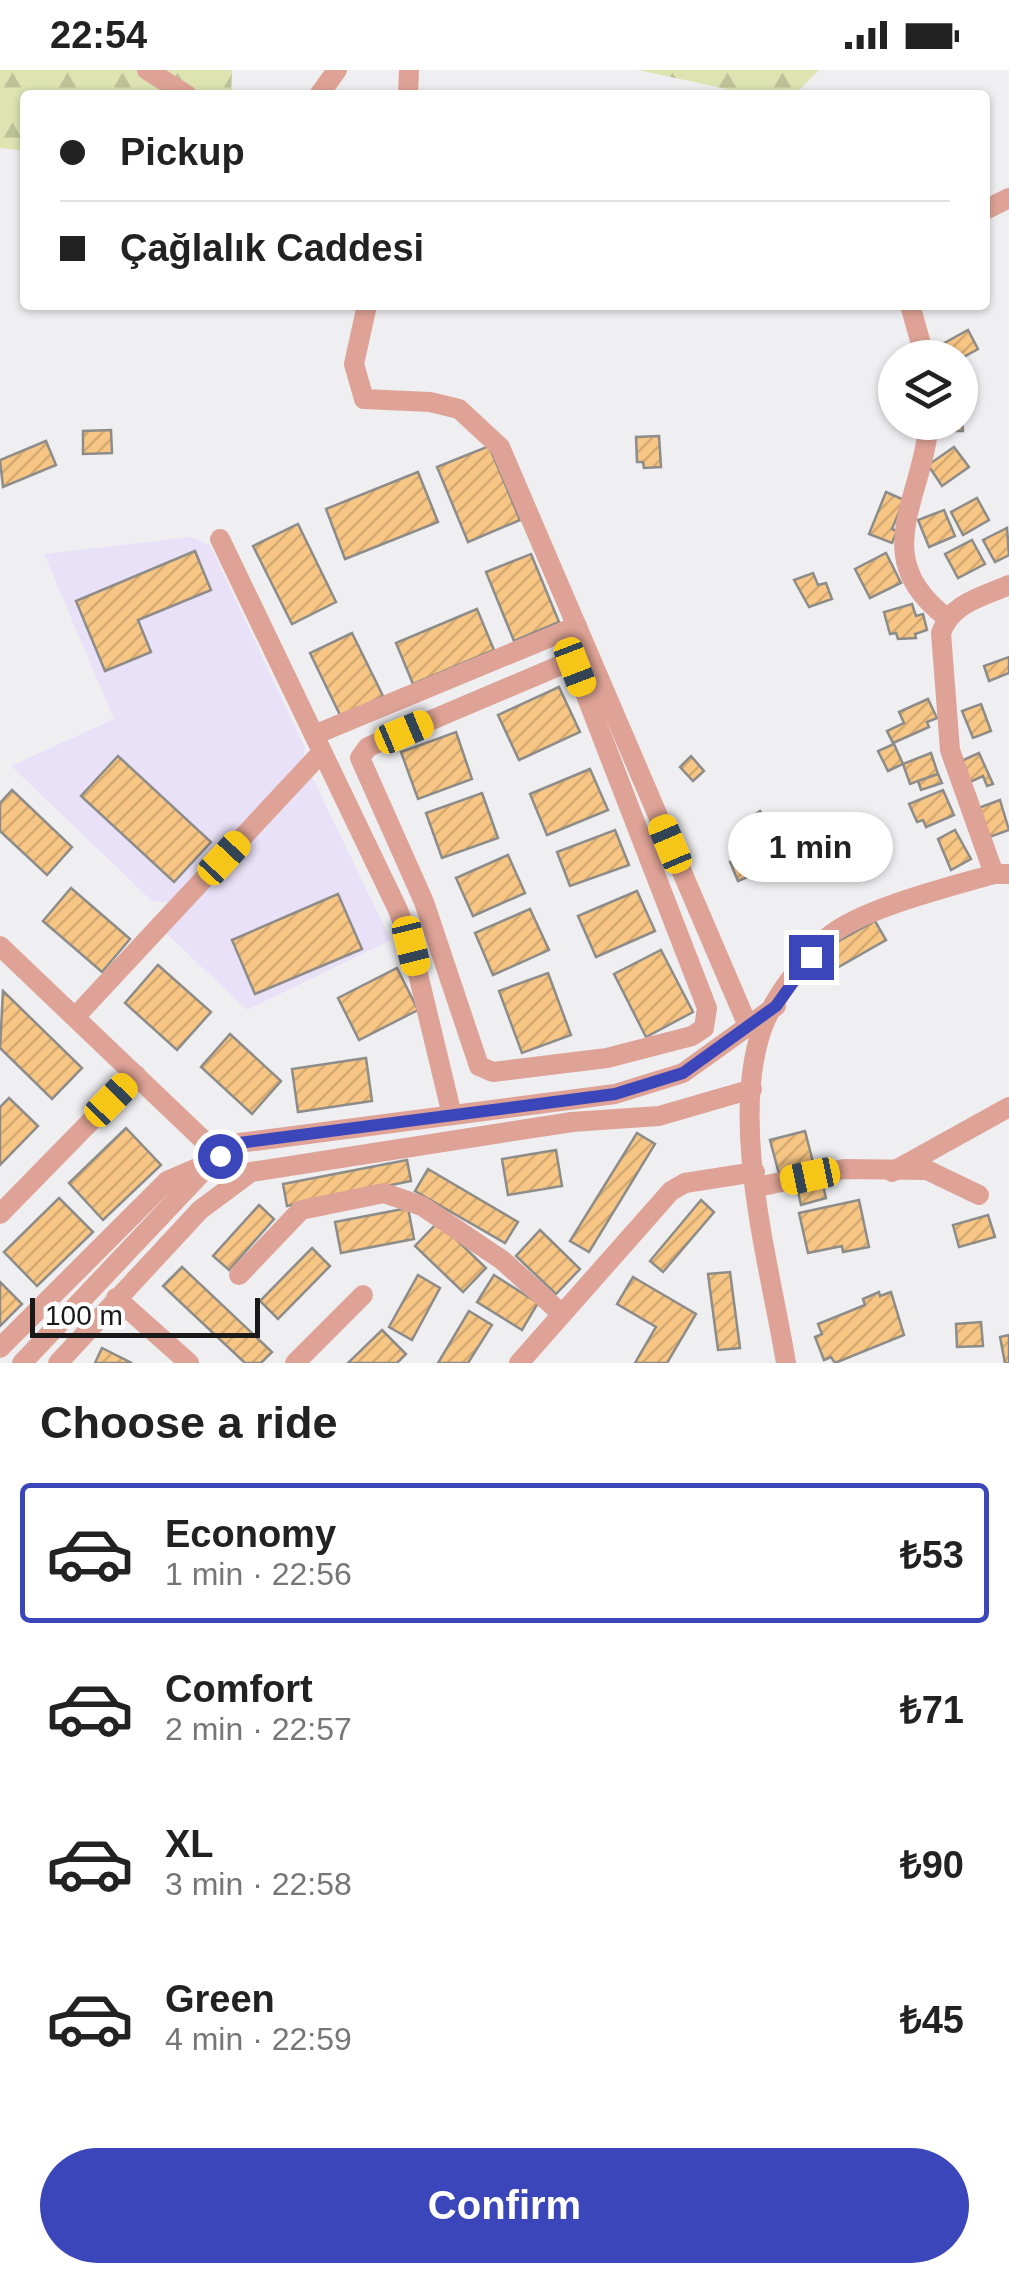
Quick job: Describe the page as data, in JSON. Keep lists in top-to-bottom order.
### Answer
{
  "scale_bar": "100 m",
  "page": {
    "status": "22:54",
    "banner": ["Pickup", "Çağlalık Caddesi"],
    "bubble": "1 min",
    "scale": "100 m",
    "heading": "Choose a ride",
    "list": [
      {
        "name": "Economy",
        "note": "1 min · 22:56",
        "value": "₺53"
      },
      {
        "name": "Comfort",
        "note": "2 min · 22:57",
        "value": "₺71"
      },
      {
        "name": "XL",
        "note": "3 min · 22:58",
        "value": "₺90"
      },
      {
        "name": "Green",
        "note": "4 min · 22:59",
        "value": "₺45"
      }
    ],
    "buttons": "Confirm"
  }
}
